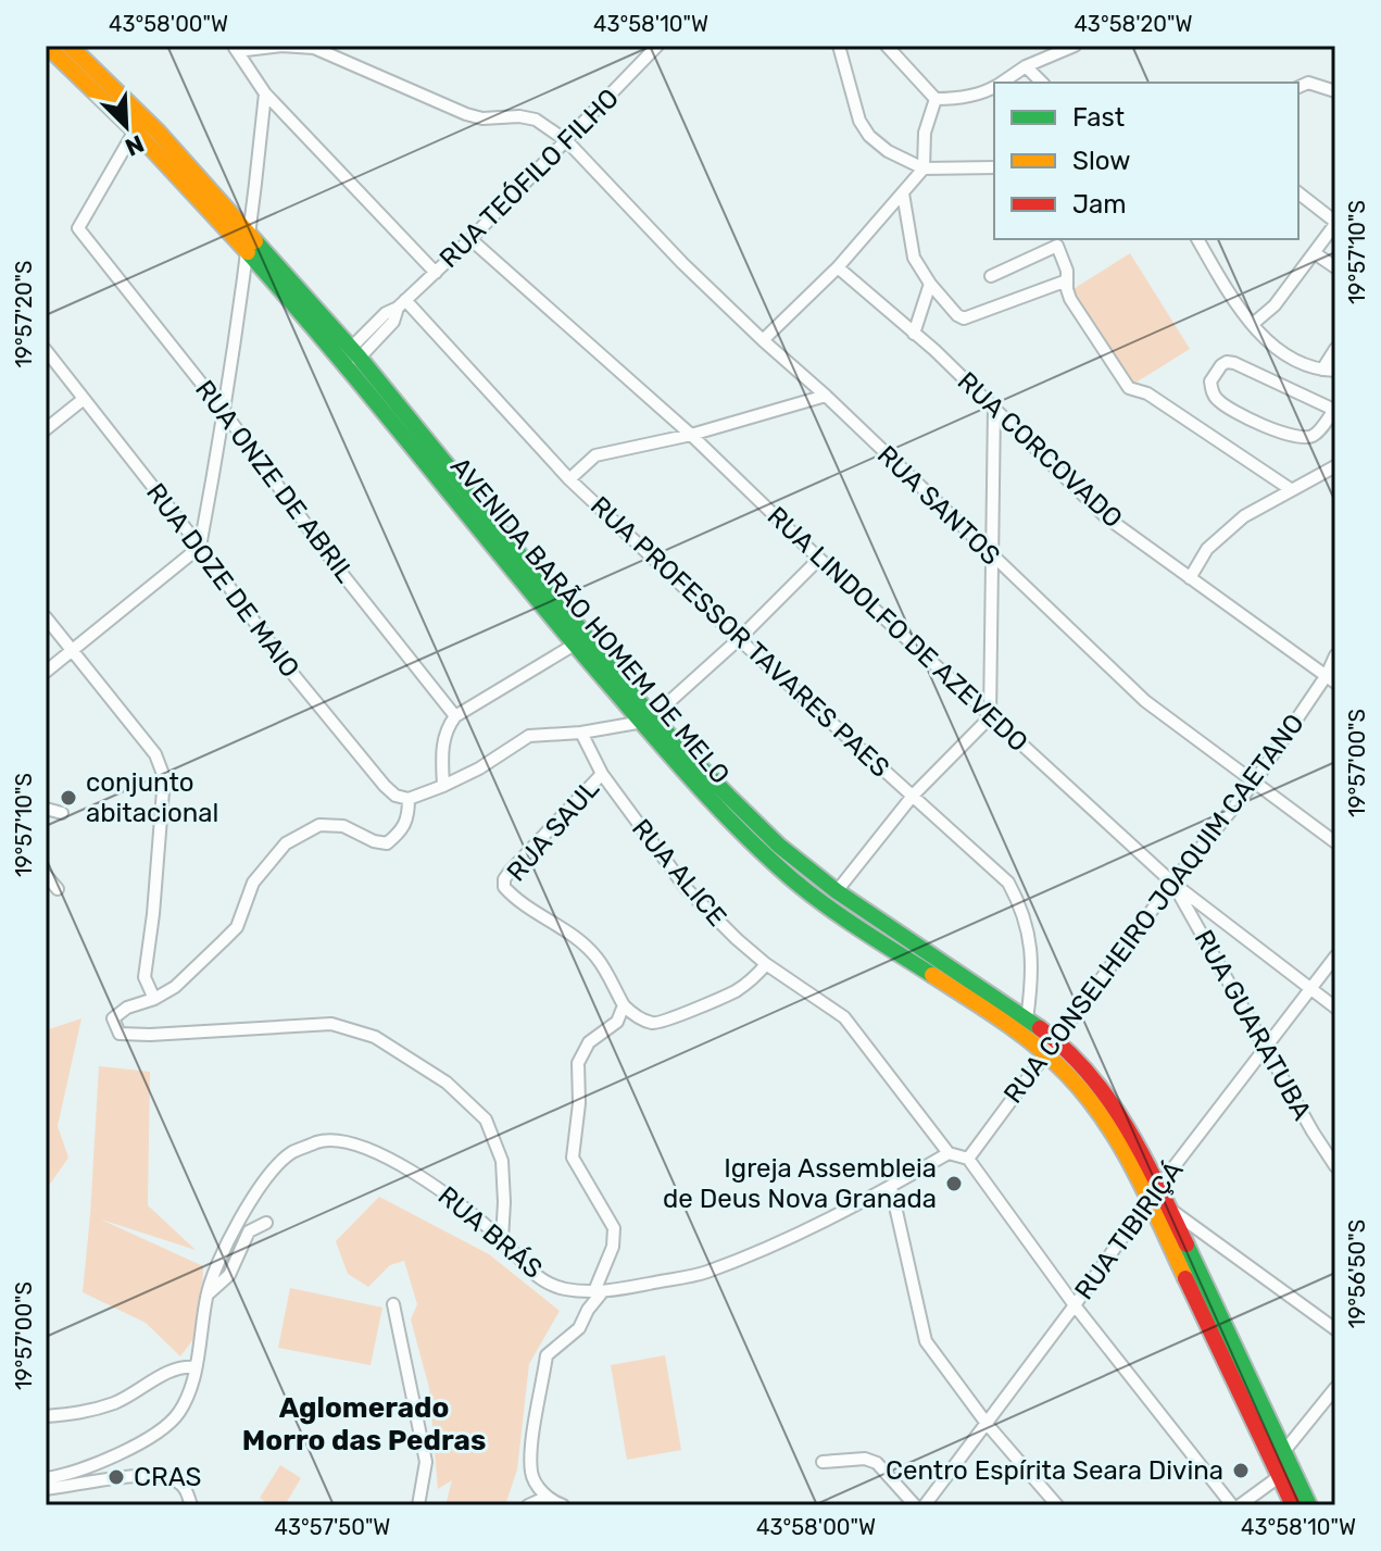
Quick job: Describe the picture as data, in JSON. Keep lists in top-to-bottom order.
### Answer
{
  "streets": {
    "main road": ["AVENIDA BARÃO HOMEM DE MELO"],
    "street": [
      "RUA TEÓFILO FILHO",
      "RUA CORCOVADO",
      "RUA ONZE DE ABRIL",
      "RUA SANTOS",
      "RUA DOZE DE MAIO",
      "RUA LINDOLFO DE AZEVEDO",
      "RUA PROFESSOR TAVARES PAES",
      "RUA SAUL",
      "RUA ALICE",
      "RUA CONSELHEIRO JOAQUIM CAETANO",
      "RUA GUARATUBA",
      "RUA TIBIRIÇÁ",
      "RUA BRÁS"
    ]
  },
  "crossings": [
    ["RUA TEÓFILO FILHO", "RUA SANTOS"],
    ["RUA TEÓFILO FILHO", "AVENIDA BARÃO HOMEM DE MELO"],
    ["RUA TEÓFILO FILHO", "RUA LINDOLFO DE AZEVEDO"],
    ["RUA TEÓFILO FILHO", "RUA PROFESSOR TAVARES PAES"],
    ["RUA CORCOVADO", "RUA CONSELHEIRO JOAQUIM CAETANO"],
    ["RUA ONZE DE ABRIL", "AVENIDA BARÃO HOMEM DE MELO"],
    ["RUA SANTOS", "RUA CONSELHEIRO JOAQUIM CAETANO"],
    ["AVENIDA BARÃO HOMEM DE MELO", "RUA PROFESSOR TAVARES PAES"],
    ["AVENIDA BARÃO HOMEM DE MELO", "RUA CONSELHEIRO JOAQUIM CAETANO"],
    ["AVENIDA BARÃO HOMEM DE MELO", "RUA TIBIRIÇÁ"],
    ["RUA LINDOLFO DE AZEVEDO", "RUA CONSELHEIRO JOAQUIM CAETANO"],
    ["RUA LINDOLFO DE AZEVEDO", "RUA GUARATUBA"],
    ["RUA LINDOLFO DE AZEVEDO", "RUA TIBIRIÇÁ"],
    ["RUA SAUL", "RUA ALICE"],
    ["RUA ALICE", "RUA BRÁS"],
    ["RUA CONSELHEIRO JOAQUIM CAETANO", "RUA GUARATUBA"],
    ["RUA GUARATUBA", "RUA TIBIRIÇÁ"]
  ],
  "districts": ["Aglomerado Morro das Pedras"],
  "places": [
    "conjunto abitacional",
    "Igreja Assembleia de Deus Nova Granada",
    "Centro Espírita Seara Divina",
    "CRAS"
  ],
  "legend": ["Fast", "Slow", "Jam"],
  "north": "bottom right",
  "coordinates": [
    "43°58'00\"W",
    "43°58'10\"W",
    "43°58'20\"W",
    "19°57'10\"S",
    "19°57'20\"S",
    "19°57'00\"S",
    "19°56'50\"S",
    "43°57'50\"W"
  ]
}
